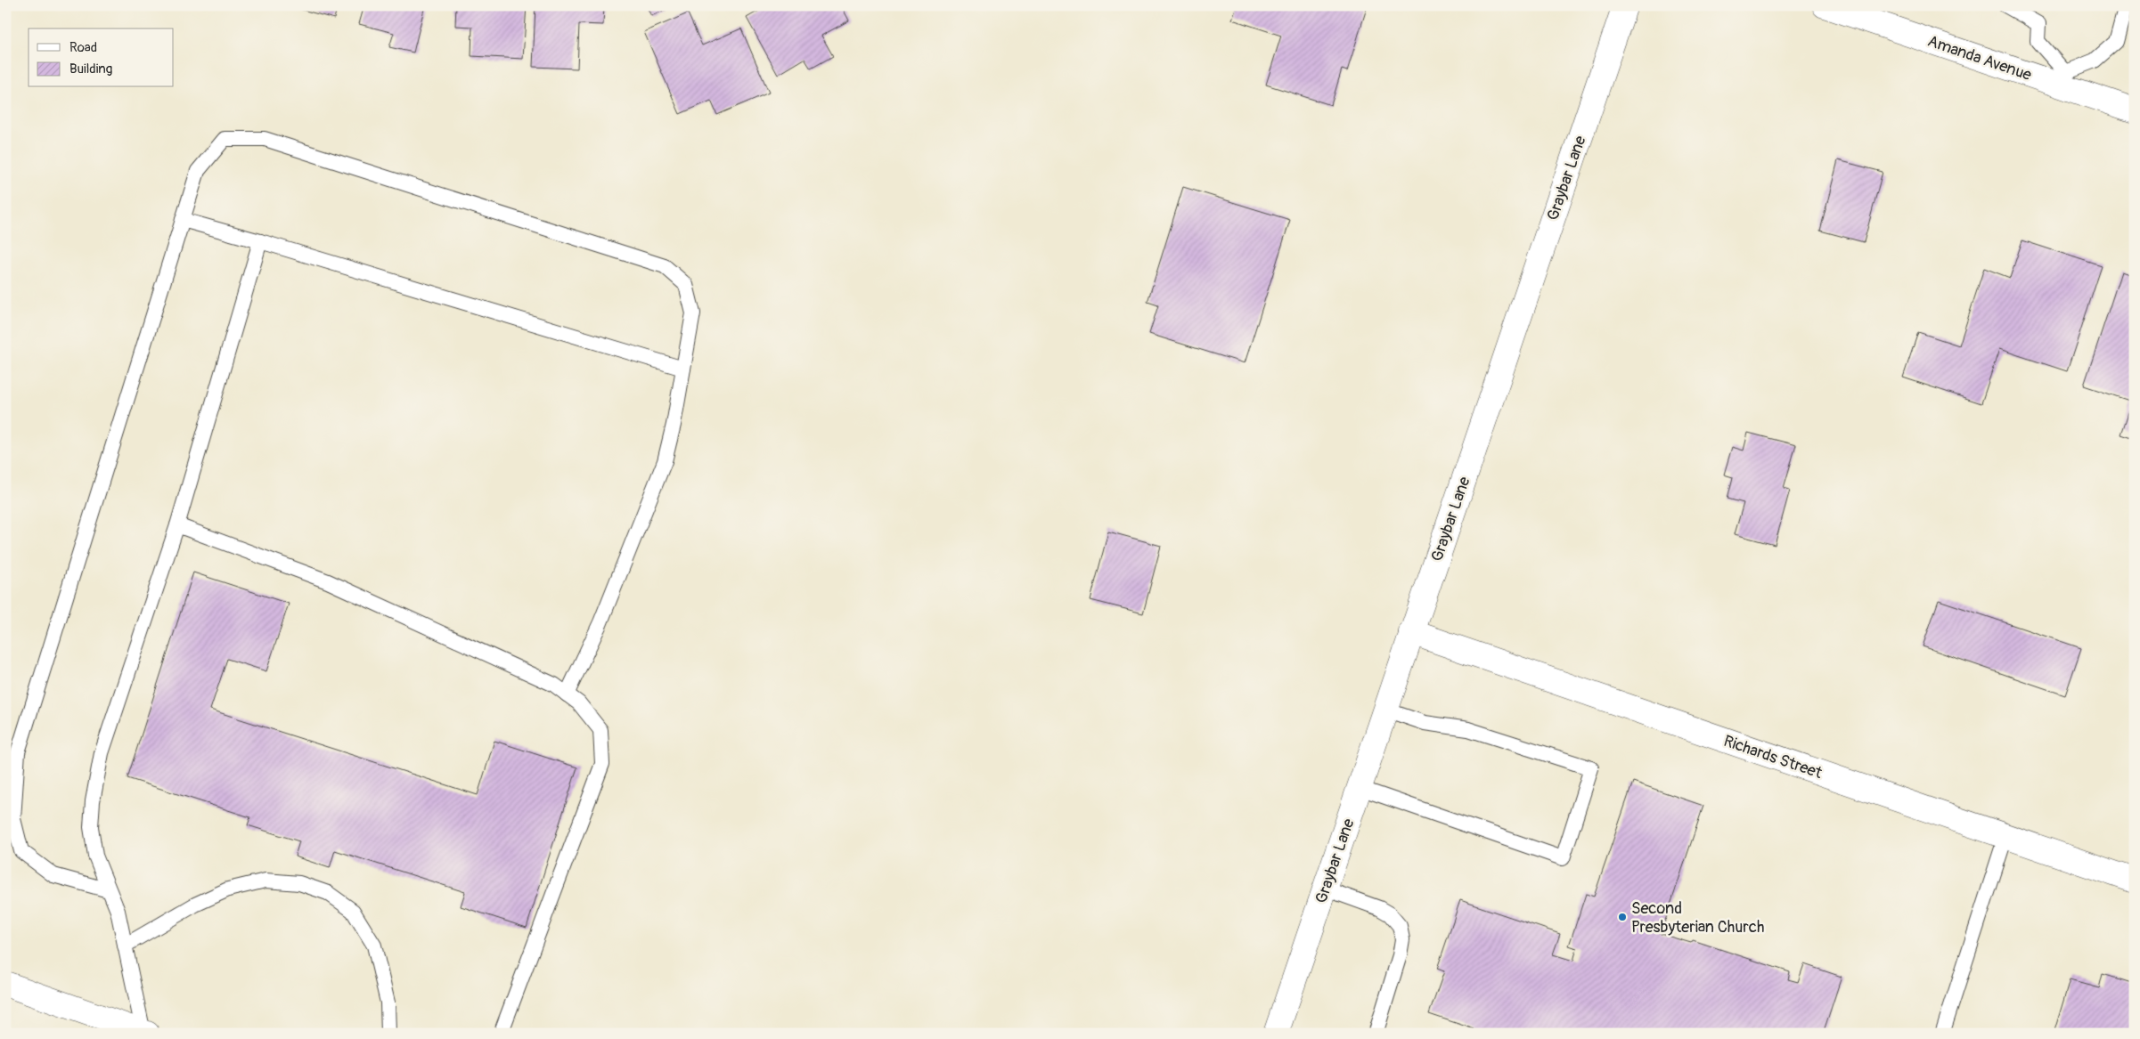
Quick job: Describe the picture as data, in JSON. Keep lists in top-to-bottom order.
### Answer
{
  "streets": {
    "street": ["Amanda Avenue", "Graybar Lane", "Richards Street"]
  },
  "crossings": [
    ["Graybar Lane", "Richards Street"]
  ],
  "places": ["Second Presbyterian Church"],
  "legend": ["Road", "Building"]
}
